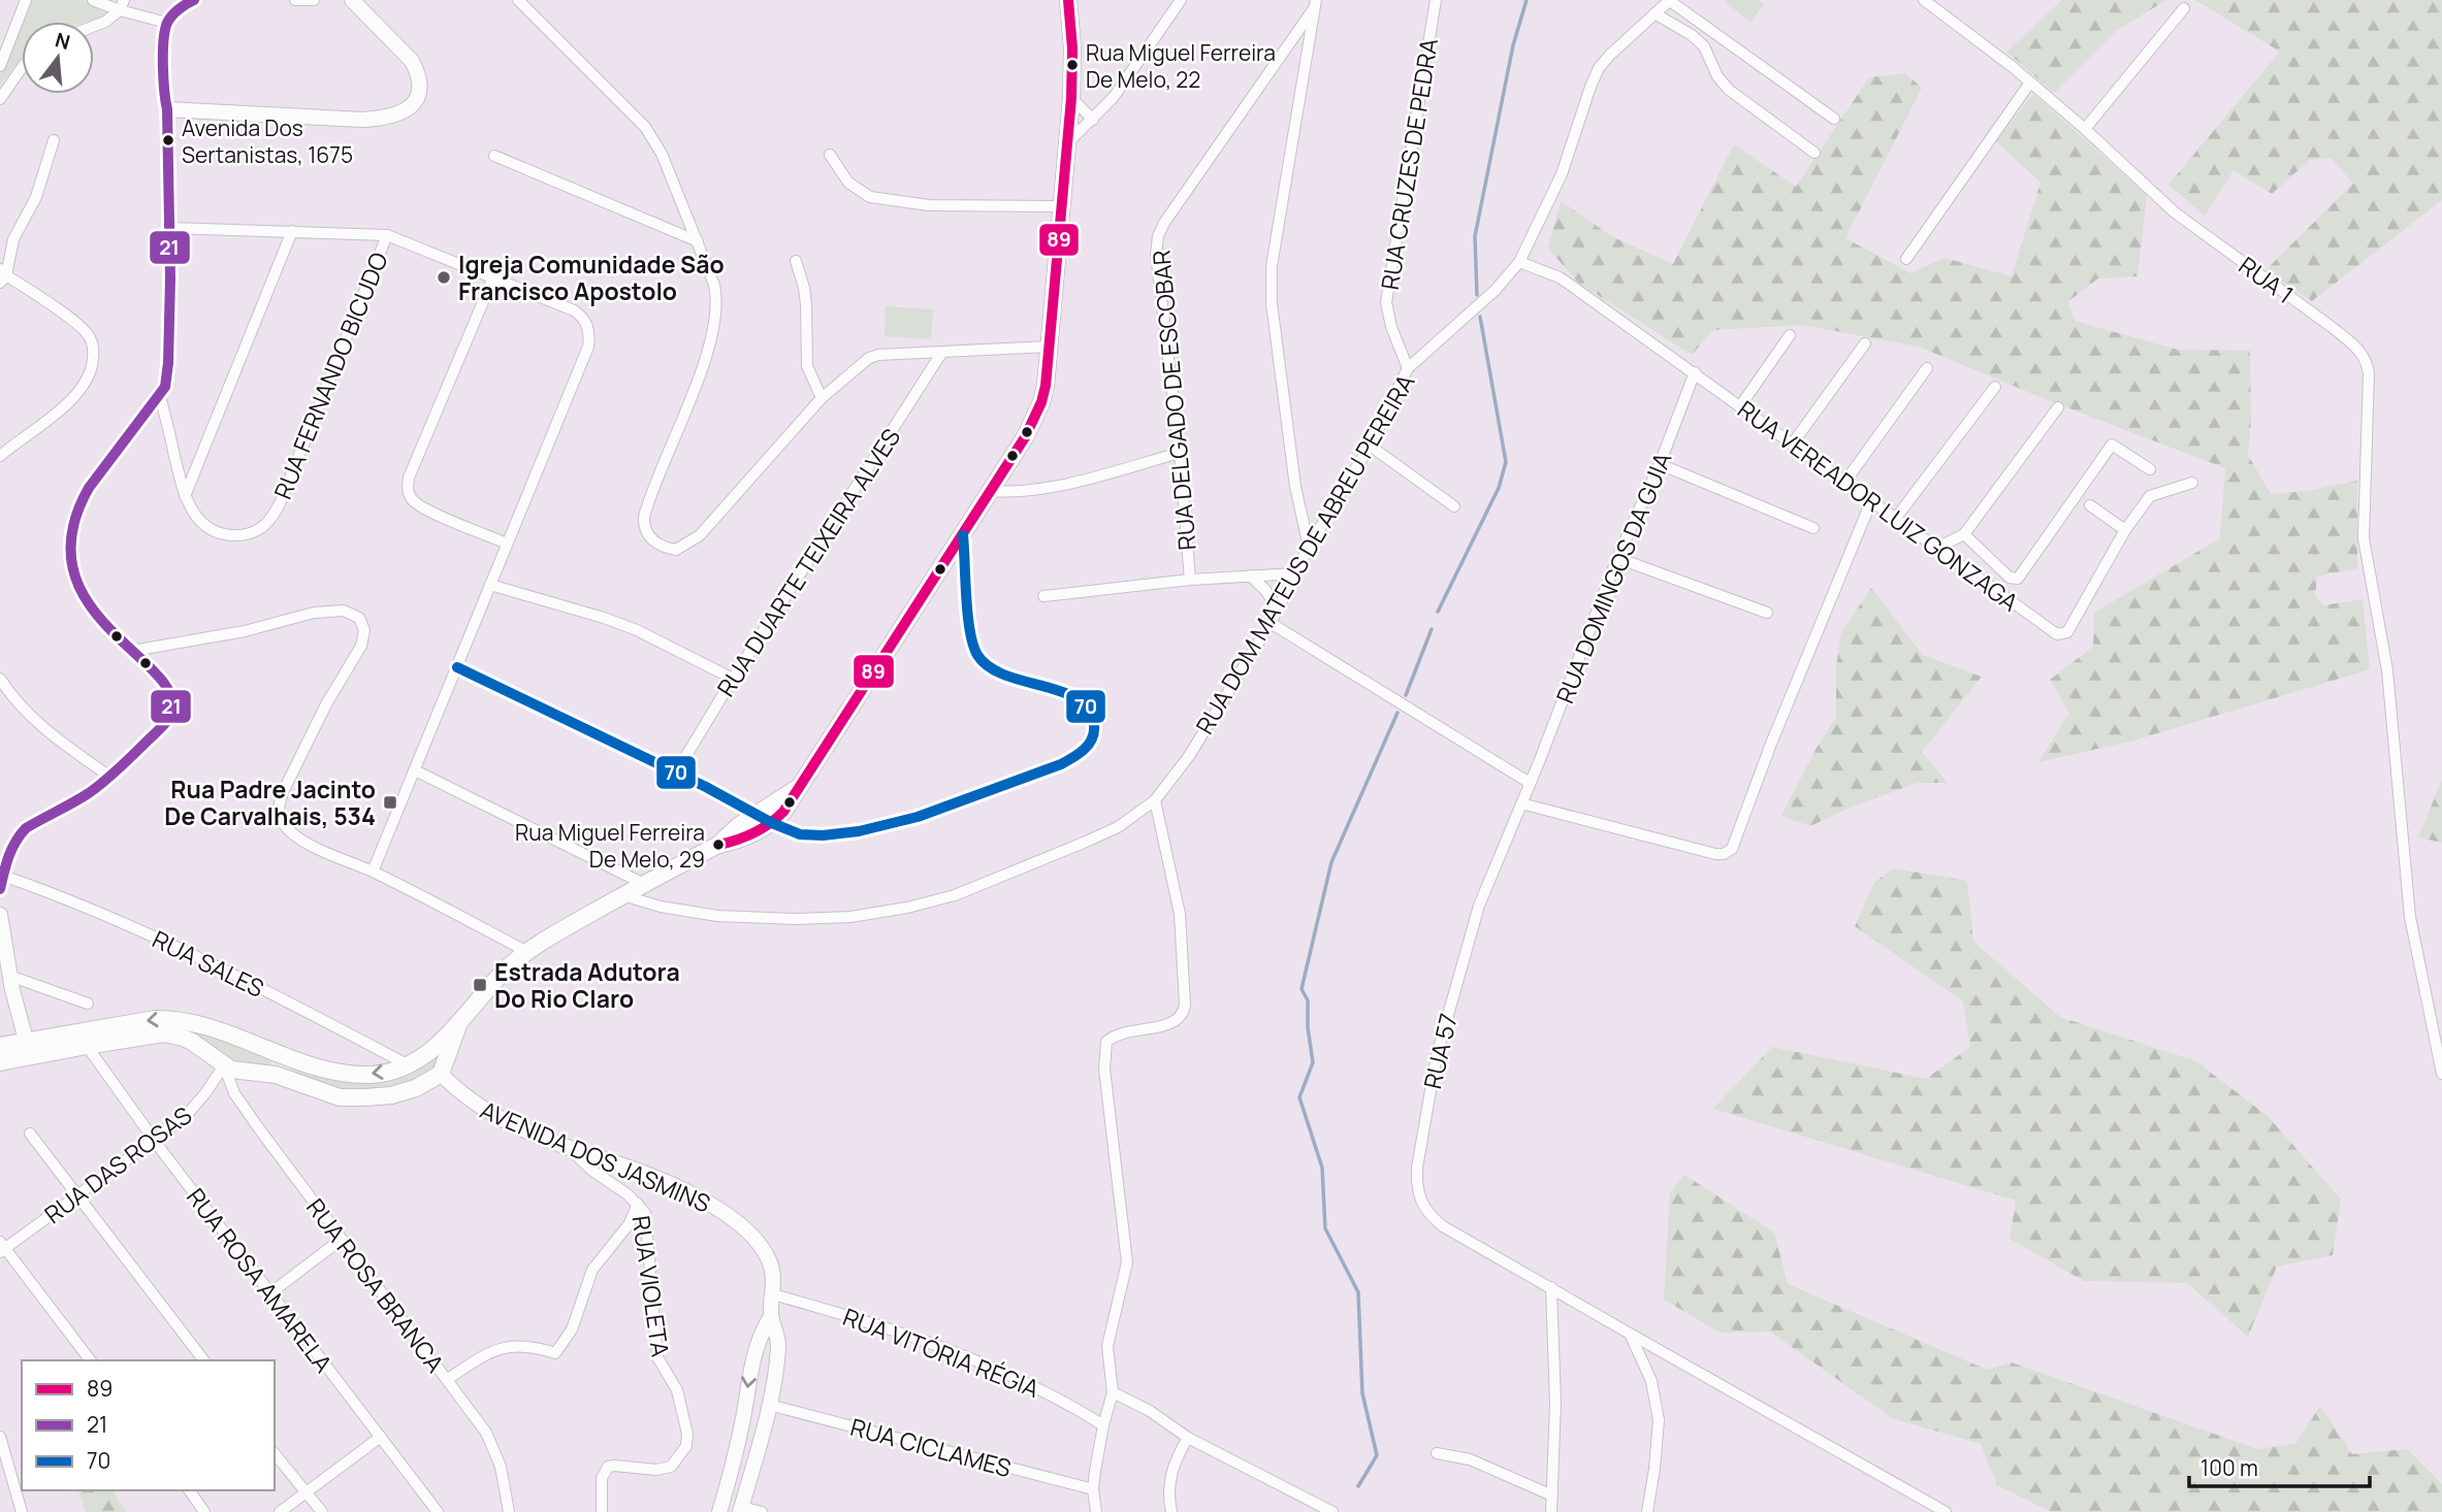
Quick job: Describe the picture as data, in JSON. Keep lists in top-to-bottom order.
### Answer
{
  "streets": {
    "street": [
      "RUA CRUZES DE PEDRA",
      "RUA 1",
      "RUA FERNANDO BICUDO",
      "RUA DELGADO DE ESCOBAR",
      "RUA VEREADOR LUIZ GONZAGA",
      "RUA DOM MATEUS DE ABREU PEREIRA",
      "RUA DUARTE TEIXEIRA ALVES",
      "RUA DOMINGOS DA GUIA",
      "RUA SALES",
      "RUA 57",
      "AVENIDA DOS JASMINS",
      "RUA DAS ROSAS",
      "RUA ROSA AMARELA",
      "RUA ROSA BRANCA",
      "RUA VIOLETA",
      "RUA VITÓRIA RÉGIA",
      "RUA CICLAMES"
    ]
  },
  "crossings": [
    ["RUA CRUZES DE PEDRA", "RUA DOM MATEUS DE ABREU PEREIRA"],
    ["RUA VEREADOR LUIZ GONZAGA", "RUA DOM MATEUS DE ABREU PEREIRA"],
    ["RUA VEREADOR LUIZ GONZAGA", "RUA DOMINGOS DA GUIA"],
    ["RUA DOMINGOS DA GUIA", "RUA 57"],
    ["AVENIDA DOS JASMINS", "RUA VIOLETA"],
    ["AVENIDA DOS JASMINS", "RUA VITÓRIA RÉGIA"],
    ["AVENIDA DOS JASMINS", "RUA CICLAMES"],
    ["RUA DAS ROSAS", "RUA ROSA AMARELA"],
    ["RUA DAS ROSAS", "RUA ROSA BRANCA"]
  ],
  "places": {
    "other": [
      "Rua Miguel Ferreira De Melo, 22",
      "Avenida Dos Sertanistas, 1675",
      "Igreja Comunidade São Francisco Apostolo",
      "Rua Miguel Ferreira De Melo, 29"
    ],
    "transit": ["Rua Padre Jacinto De Carvalhais, 534", "Estrada Adutora Do Rio Claro"]
  },
  "lines": ["transit line 89", "transit line 21", "transit line 70"],
  "legend": ["89", "21", "70"],
  "scale_bar": "100 m",
  "north": "top"
}
